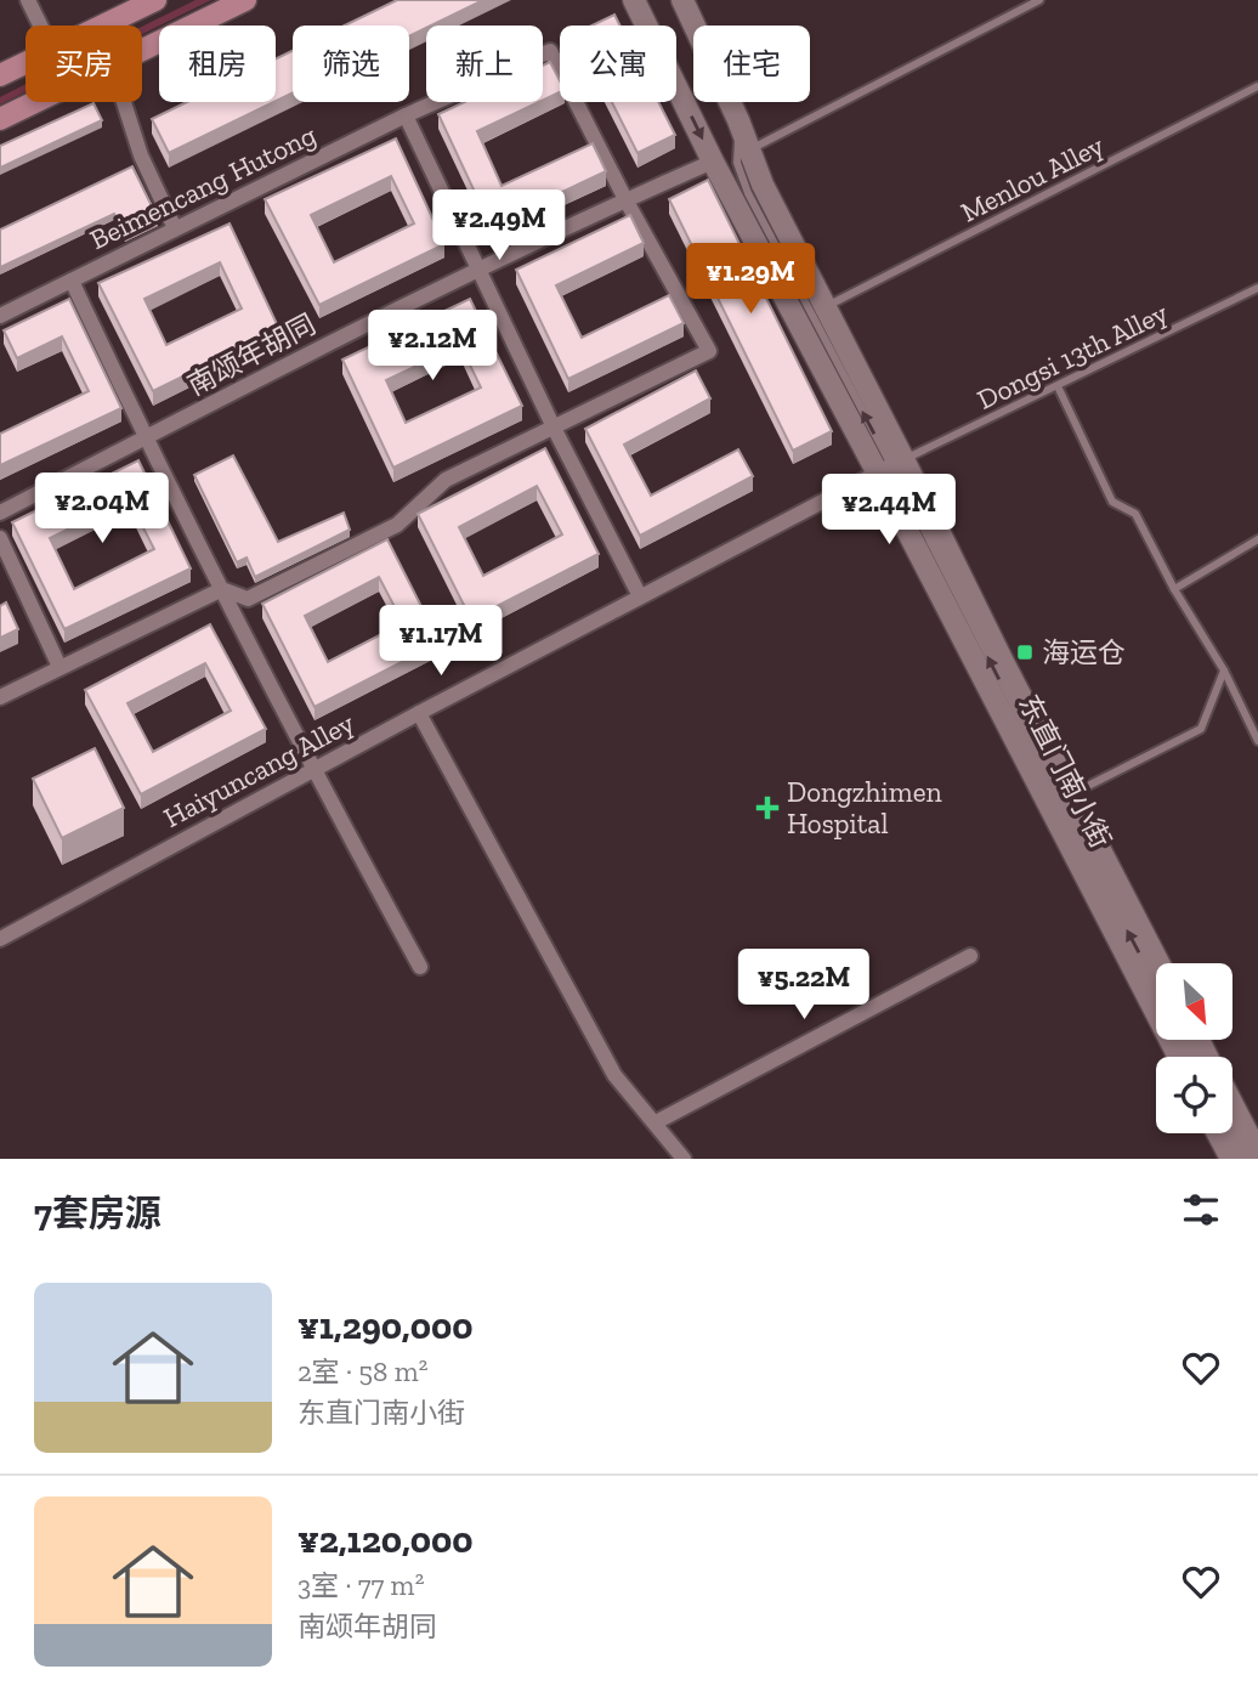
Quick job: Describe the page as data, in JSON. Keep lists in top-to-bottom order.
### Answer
{
  "streets": {
    "main road": ["东直门南小街"],
    "street": ["Beimencang Hutong", "南颂年胡同", "Haiyuncang Alley"],
    "lane": ["Menlou Alley", "Dongsi 13th Alley"]
  },
  "crossings": [
    ["Menlou Alley", "东直门南小街"],
    ["Beimencang Hutong", "南颂年胡同"],
    ["南颂年胡同", "东直门南小街"],
    ["Dongsi 13th Alley", "Haiyuncang Alley"],
    ["Dongsi 13th Alley", "东直门南小街"],
    ["Haiyuncang Alley", "东直门南小街"]
  ],
  "places": {
    "transit": ["海运仓"],
    "health": ["Dongzhimen Hospital"]
  },
  "north": "bottom right",
  "page": {
    "chip": [
      "买房",
      "租房",
      "筛选",
      "新上",
      "公寓",
      "住宅"
    ],
    "price": [
      "¥2.49M",
      "¥1.29M",
      "¥2.12M",
      "¥2.04M",
      "¥2.44M",
      "¥1.17M",
      "¥5.22M"
    ],
    "heading": "7套房源",
    "list": [
      {
        "name": "¥1,290,000",
        "note": "2室 · 58 m² · 东直门南小街"
      },
      {
        "name": "¥2,120,000",
        "note": "3室 · 77 m² · 南颂年胡同"
      }
    ]
  }
}
